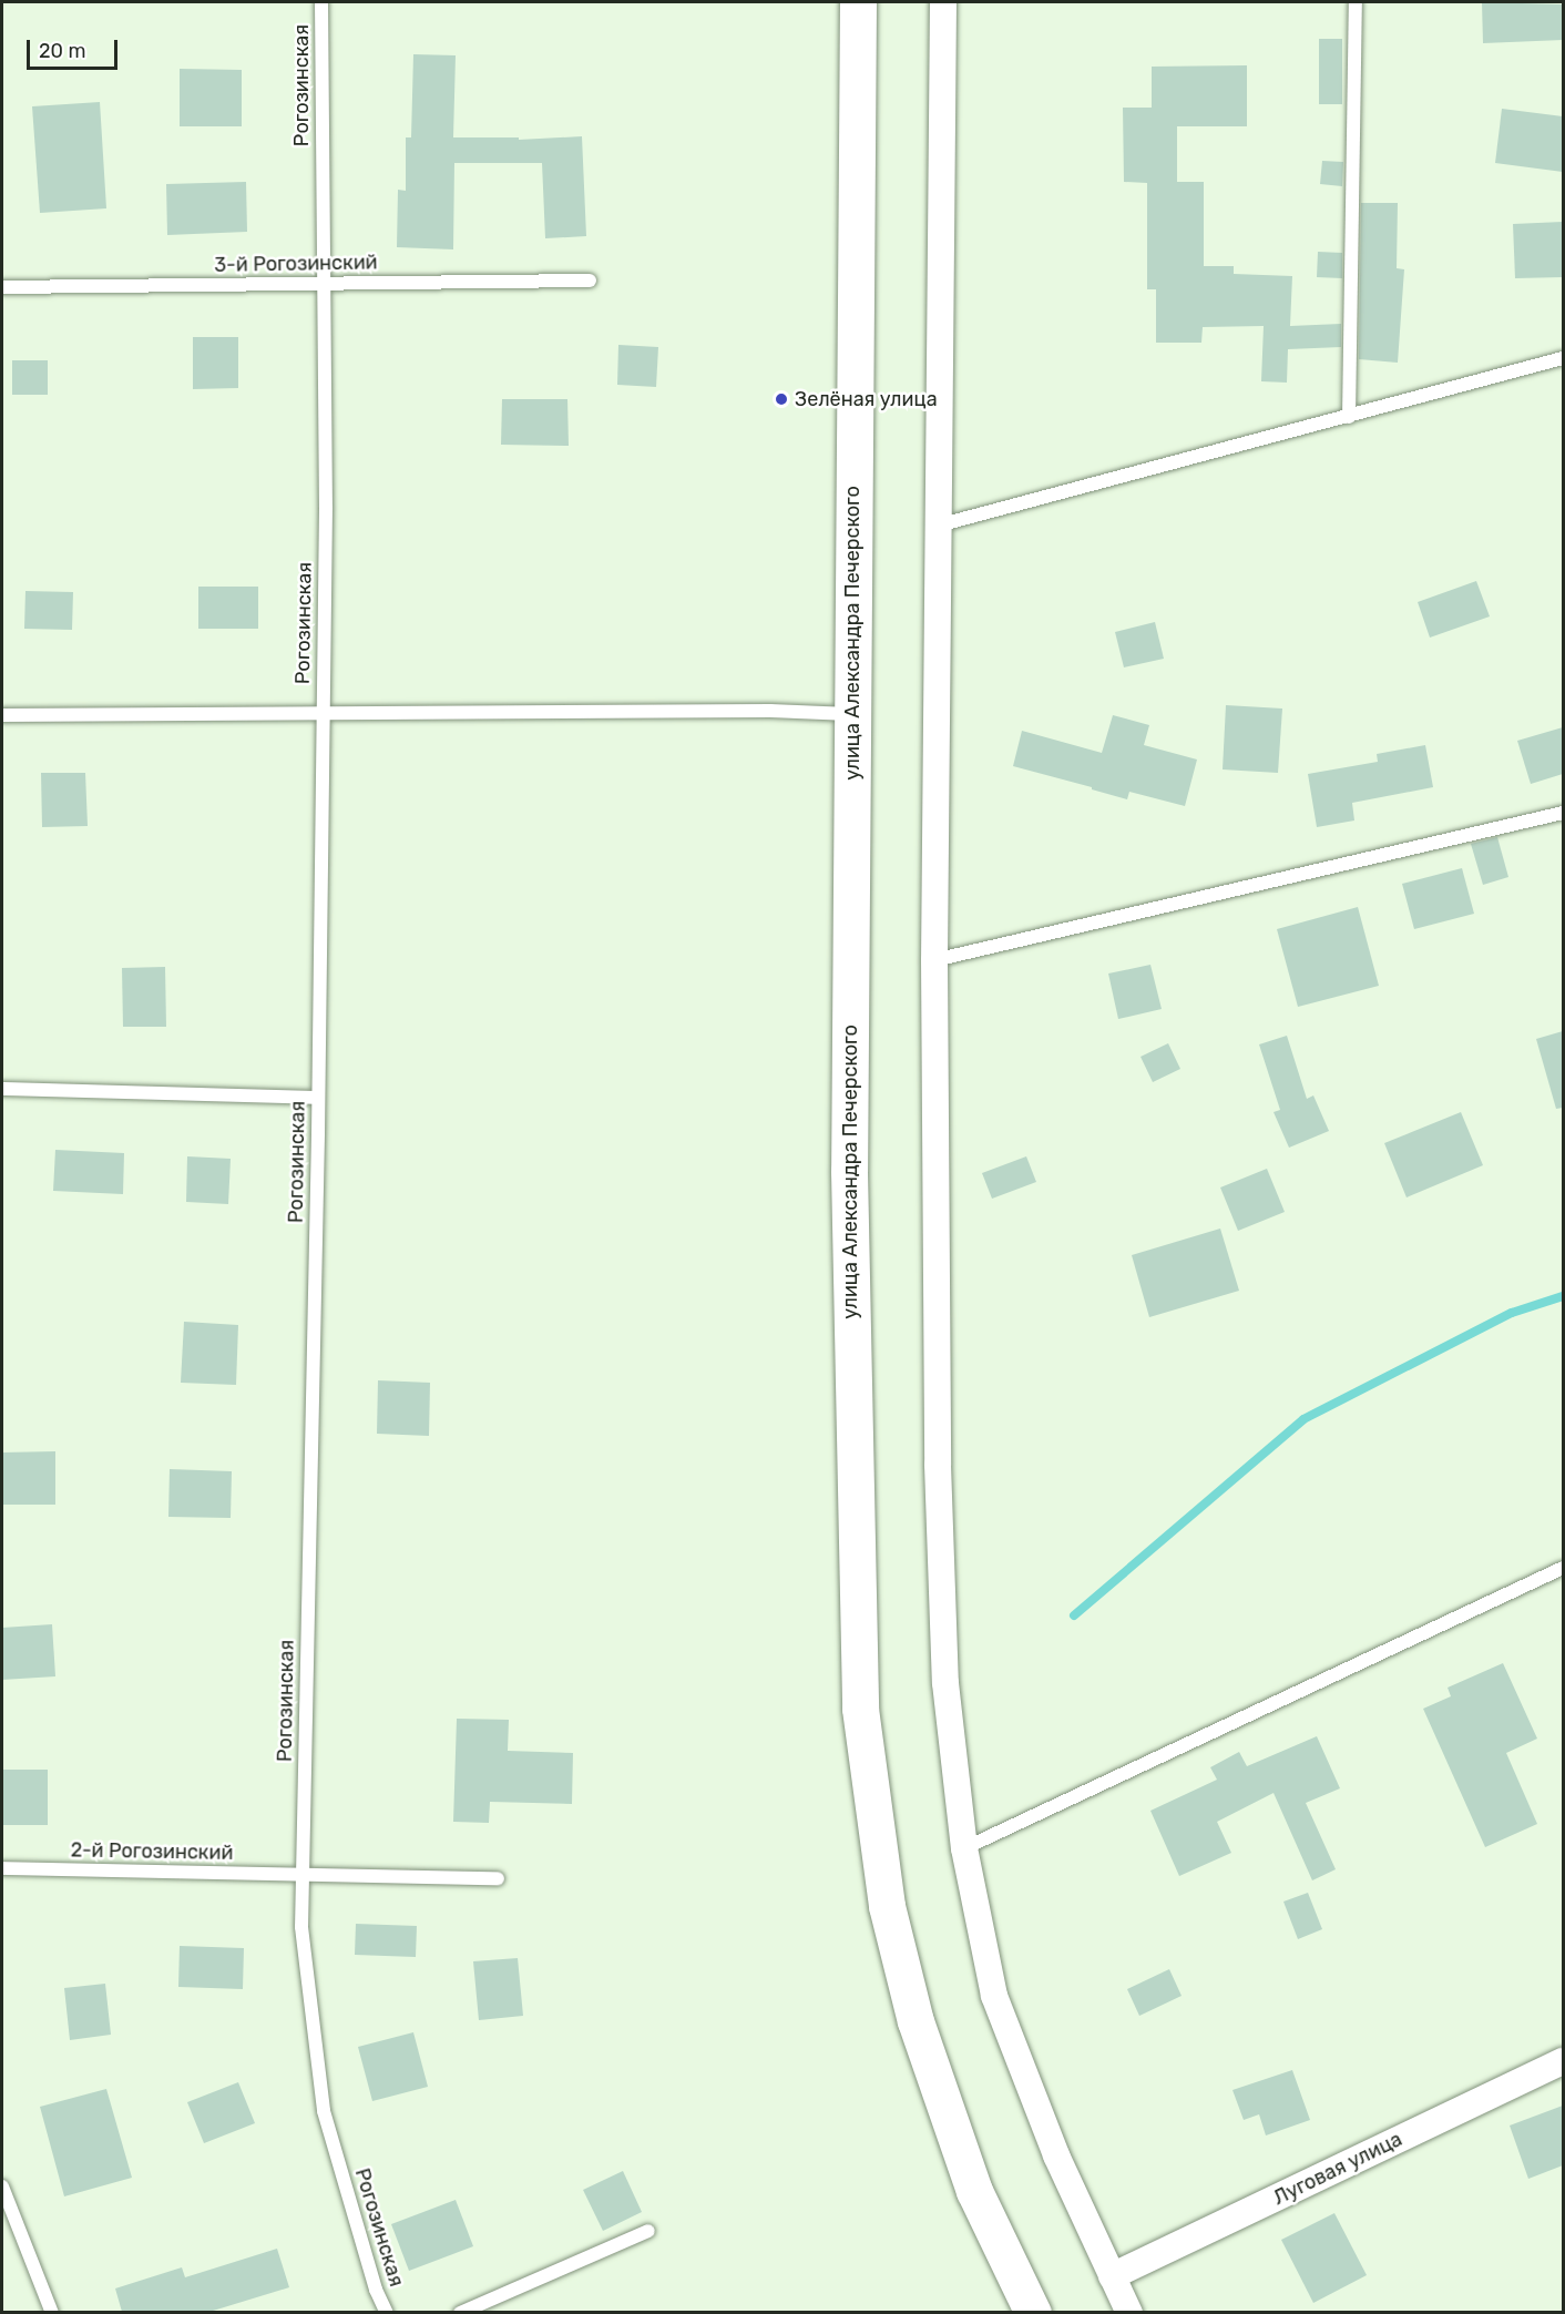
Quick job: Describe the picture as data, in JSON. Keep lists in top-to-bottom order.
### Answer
{
  "streets": {
    "main road": ["улица Александра Печерского"],
    "street": ["Луговая улица"],
    "lane": ["Рогозинская", "3-й Рогозинский", "2-й Рогозинский"]
  },
  "crossings": [
    ["Рогозинская", "3-й Рогозинский"],
    ["Рогозинская", "2-й Рогозинский"]
  ],
  "places": ["Зелёная улица"],
  "scale_bar": "20 m"
}
